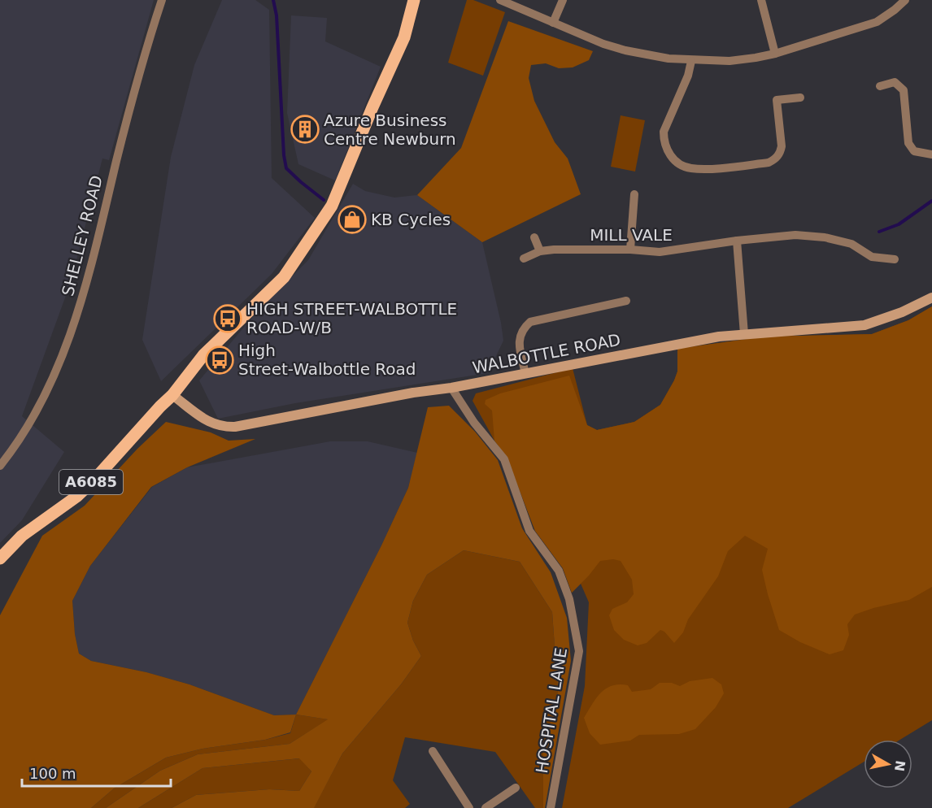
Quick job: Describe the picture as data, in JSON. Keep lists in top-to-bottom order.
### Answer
{
  "streets": {
    "main road": ["A6085"],
    "street": [
      "MILL VALE",
      "SHELLEY ROAD",
      "WALBOTTLE ROAD",
      "HOSPITAL LANE"
    ]
  },
  "crossings": [
    ["WALBOTTLE ROAD", "A6085"],
    ["WALBOTTLE ROAD", "HOSPITAL LANE"]
  ],
  "places": {
    "building": ["Azure Business Centre Newburn"],
    "shop": ["KB Cycles"],
    "bus stop": ["HIGH STREET-WALBOTTLE ROAD-W/B", "High Street-Walbottle Road"]
  },
  "scale_bar": "100 m",
  "north": "right"
}
